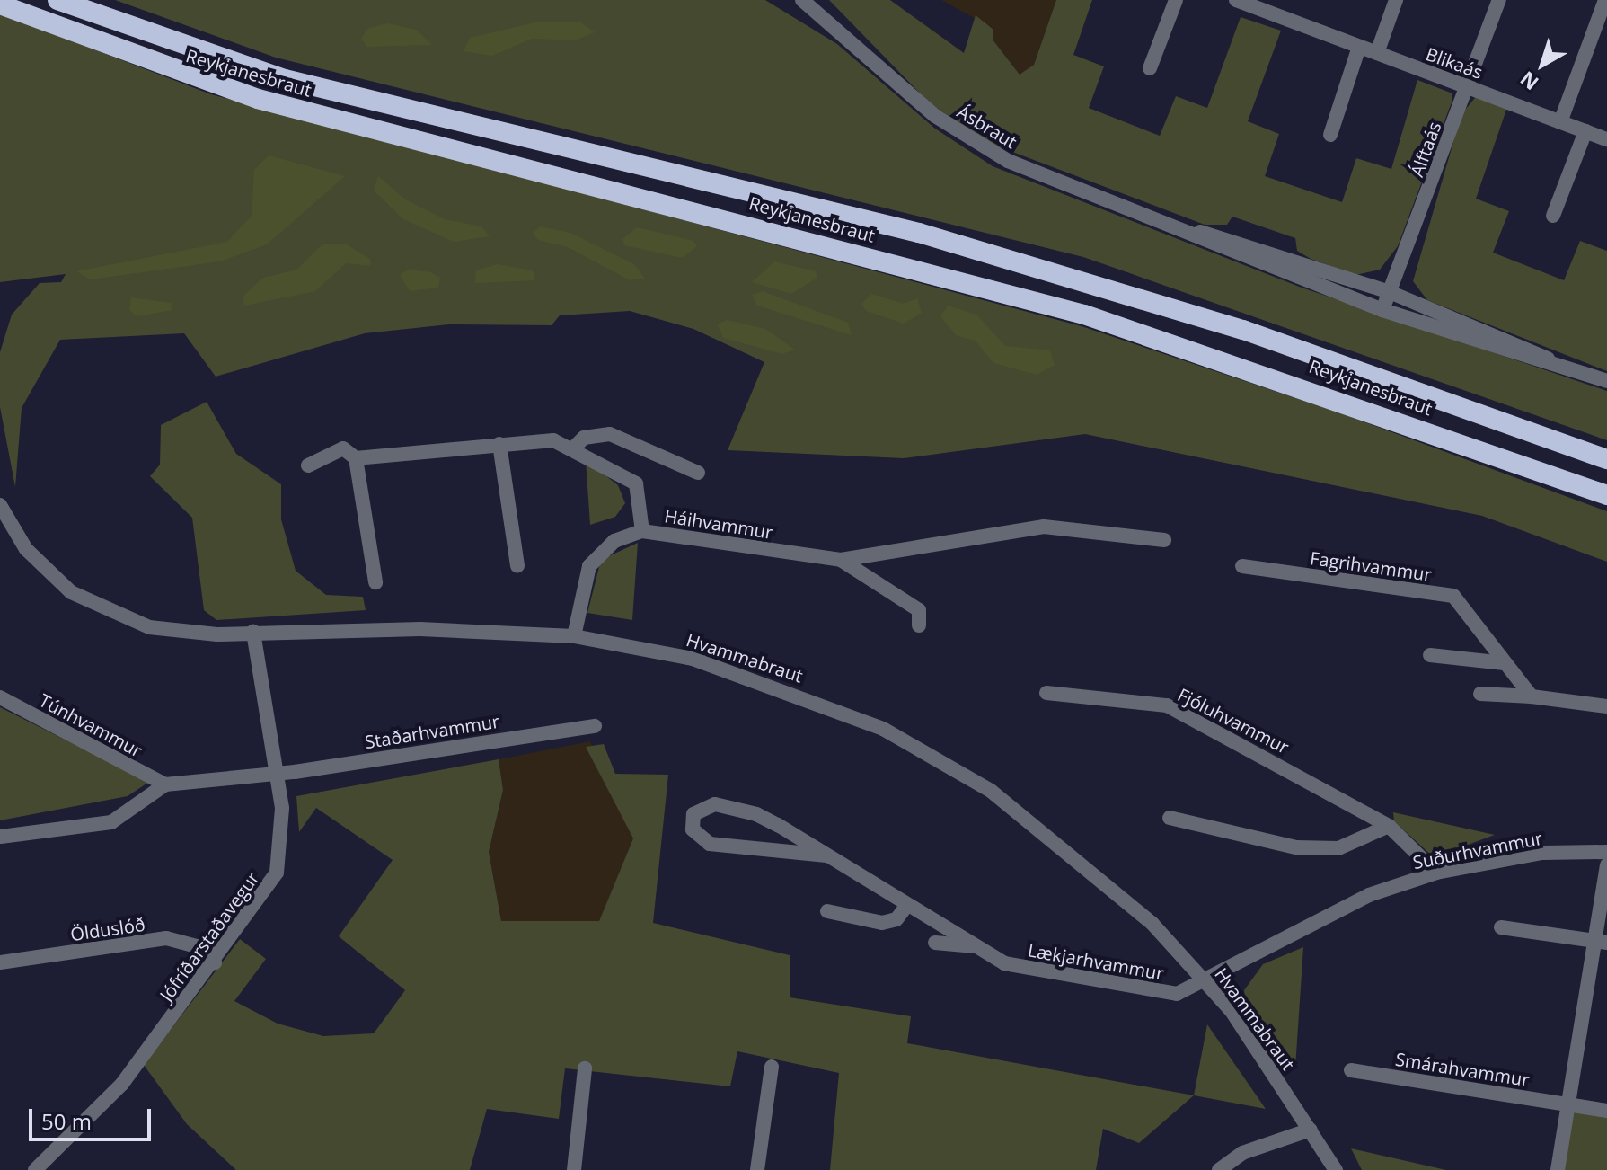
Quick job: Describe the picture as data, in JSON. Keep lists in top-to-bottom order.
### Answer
{
  "streets": {
    "highway": ["Reykjanesbraut"],
    "street": [
      "Blikaás",
      "Ásbraut",
      "Álftaás",
      "Háihvammur",
      "Fagrihvammur",
      "Hvammabraut",
      "Fjóluhvammur",
      "Túnhvammur",
      "Staðarhvammur",
      "Suðurhvammur",
      "Ölduslóð",
      "Jófríðarstaðavegur",
      "Lækjarhvammur",
      "Smárahvammur"
    ]
  },
  "crossings": [
    ["Blikaás", "Álftaás"],
    ["Ásbraut", "Álftaás"],
    ["Háihvammur", "Hvammabraut"],
    ["Hvammabraut", "Suðurhvammur"],
    ["Hvammabraut", "Jófríðarstaðavegur"],
    ["Hvammabraut", "Lækjarhvammur"],
    ["Fjóluhvammur", "Suðurhvammur"],
    ["Staðarhvammur", "Jófríðarstaðavegur"],
    ["Suðurhvammur", "Lækjarhvammur"],
    ["Ölduslóð", "Jófríðarstaðavegur"]
  ],
  "scale_bar": "50 m",
  "north": "bottom left"
}
